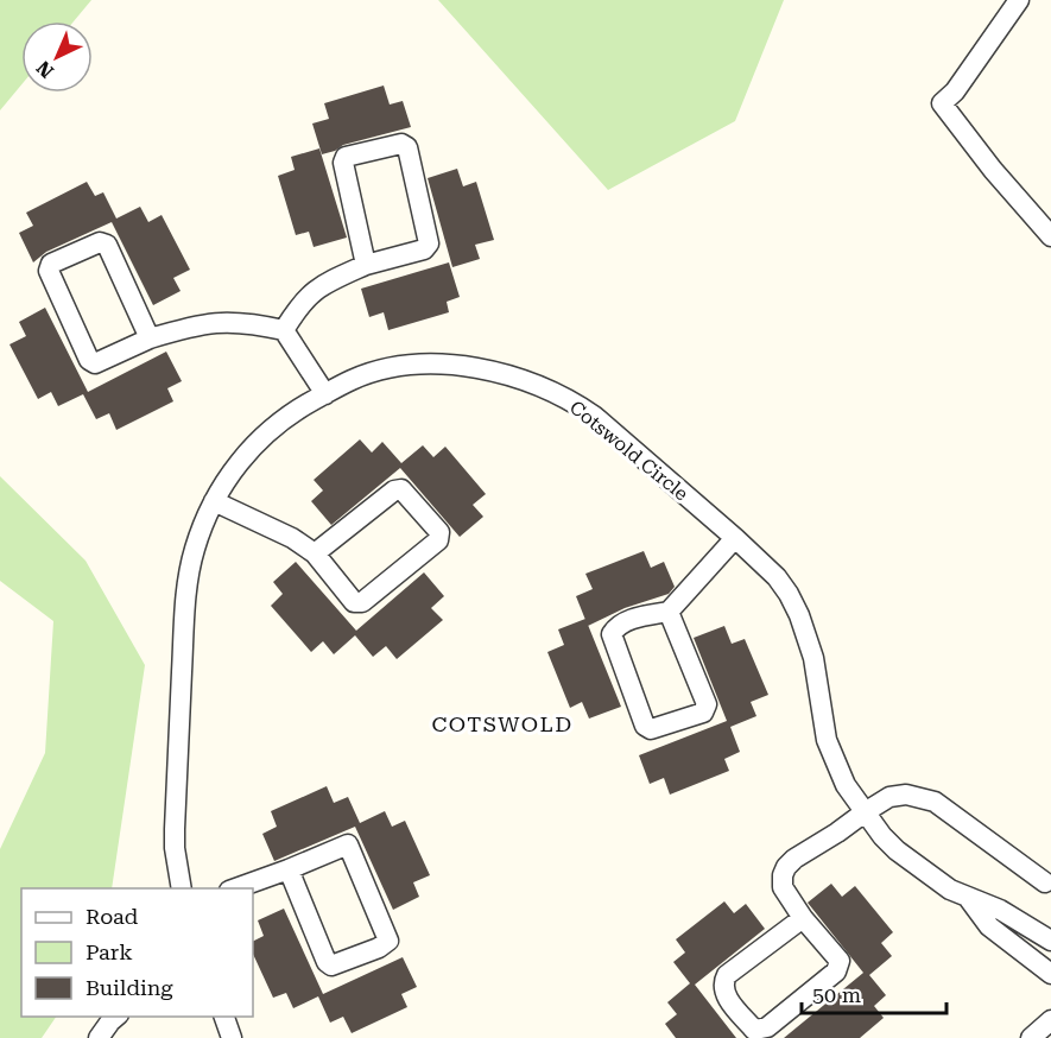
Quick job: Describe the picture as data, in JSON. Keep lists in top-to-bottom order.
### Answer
{
  "streets": {
    "street": ["Cotswold Circle"]
  },
  "districts": ["COTSWOLD"],
  "legend": ["Road", "Park", "Building"],
  "scale_bar": "50 m",
  "north": "bottom left"
}
